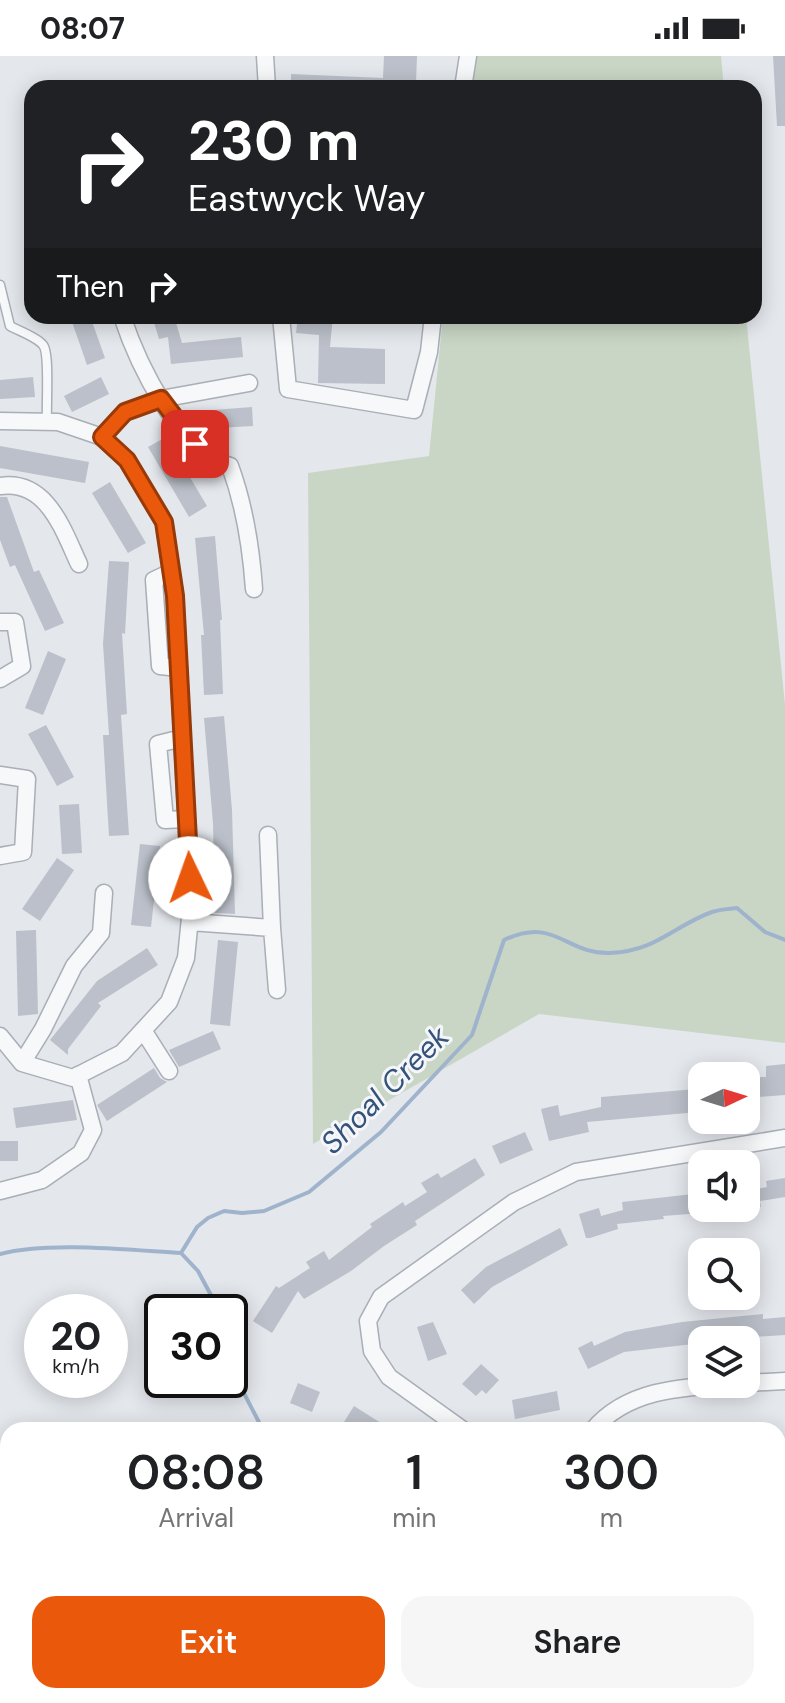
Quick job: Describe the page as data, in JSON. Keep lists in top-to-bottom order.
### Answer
{
  "water": ["Shoal Creek"],
  "north": "right",
  "page": {
    "status": "08:07",
    "turn": ["230 m", "Eastwyck Way"],
    "then": "Then",
    "speed": "20 km/h",
    "limit": "30",
    "eta": [
      "08:08",
      "Arrival",
      "1",
      "min",
      "300",
      "m"
    ],
    "buttons": ["Exit", "Share"]
  }
}
